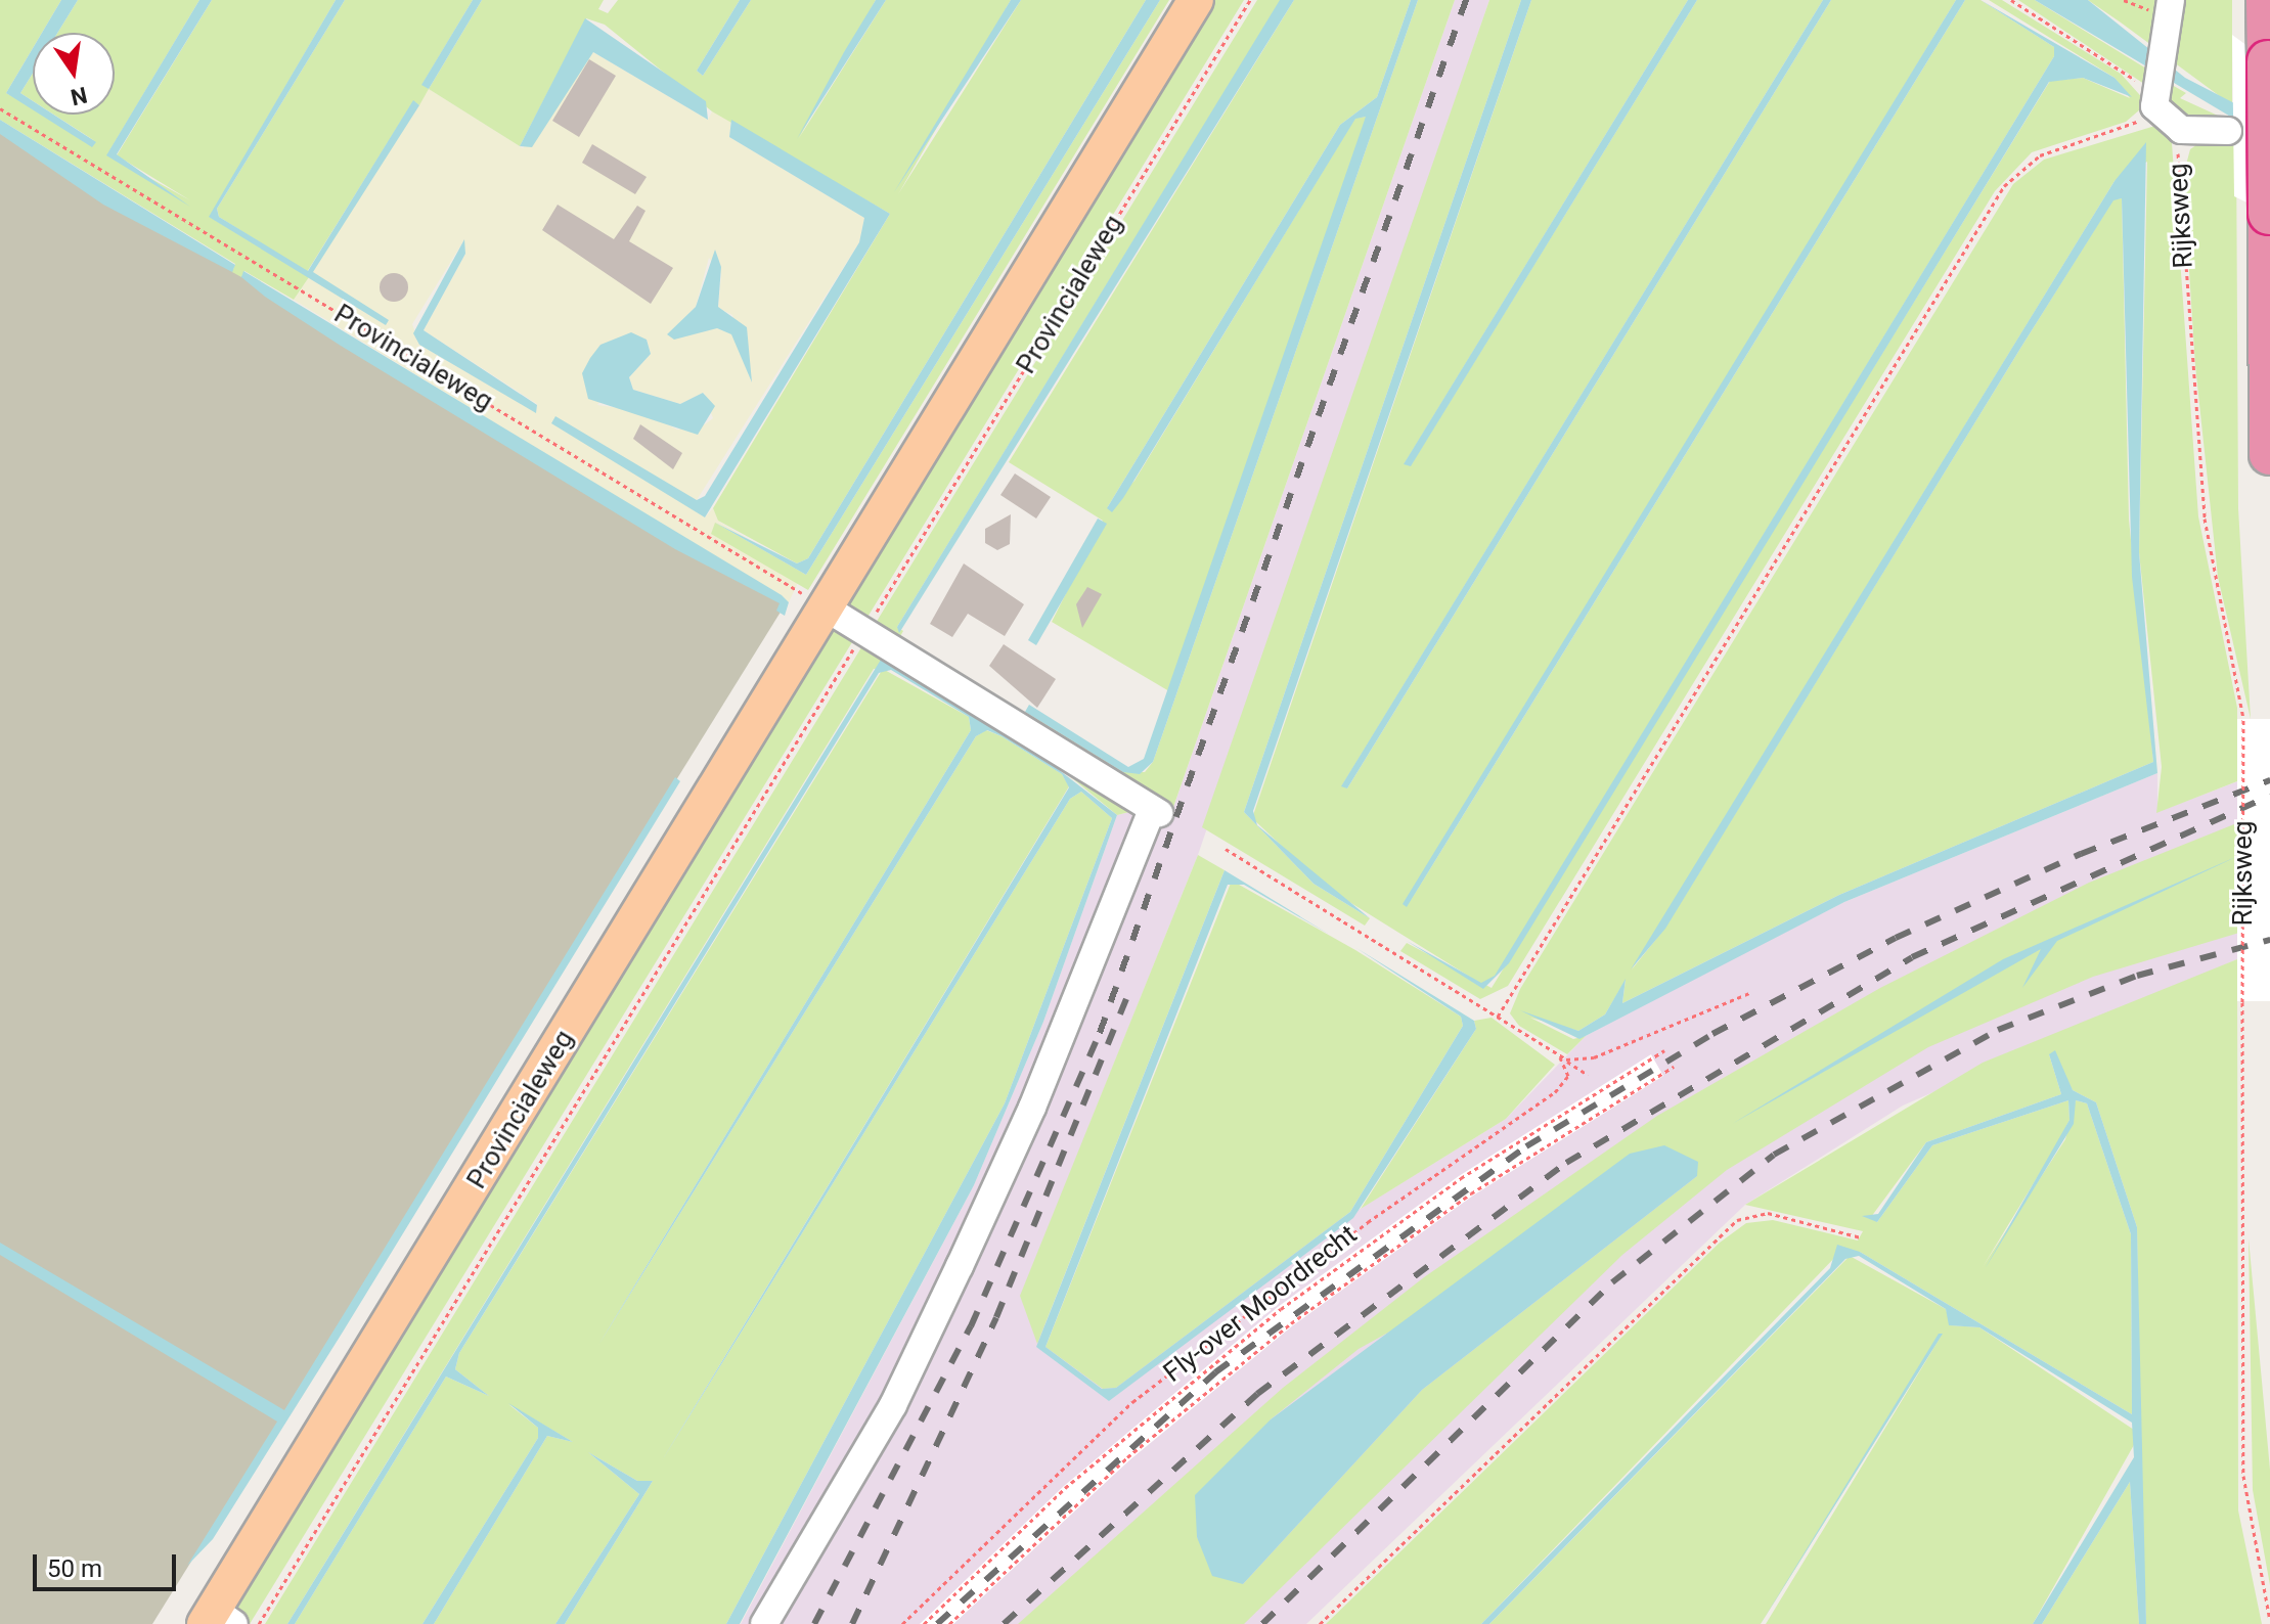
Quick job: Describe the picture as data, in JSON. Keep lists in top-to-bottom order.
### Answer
{
  "streets": {
    "main road": ["Provincialeweg"],
    "path": ["Rijksweg", "Fly-over Moordrecht"]
  },
  "scale_bar": "50 m",
  "north": "bottom"
}
